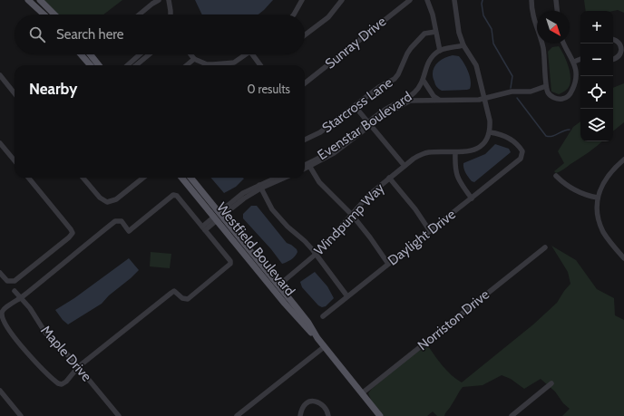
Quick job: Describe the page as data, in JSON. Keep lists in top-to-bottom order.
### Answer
{
  "streets": {
    "main road": ["Westfield Boulevard"],
    "street": [
      "Sunray Drive",
      "Starcross Lane",
      "Evenstar Boulevard",
      "Windpump Way",
      "Daylight Drive",
      "Norriston Drive",
      "Maple Drive"
    ]
  },
  "crossings": [
    ["Windpump Way", "Daylight Drive"],
    ["Windpump Way", "Westfield Boulevard"],
    ["Westfield Boulevard", "Norriston Drive"]
  ],
  "north": "bottom right",
  "page": {
    "map_buttons": ["+", "−"],
    "search": "Search here",
    "heading": ["Nearby", "0 results"]
  }
}
